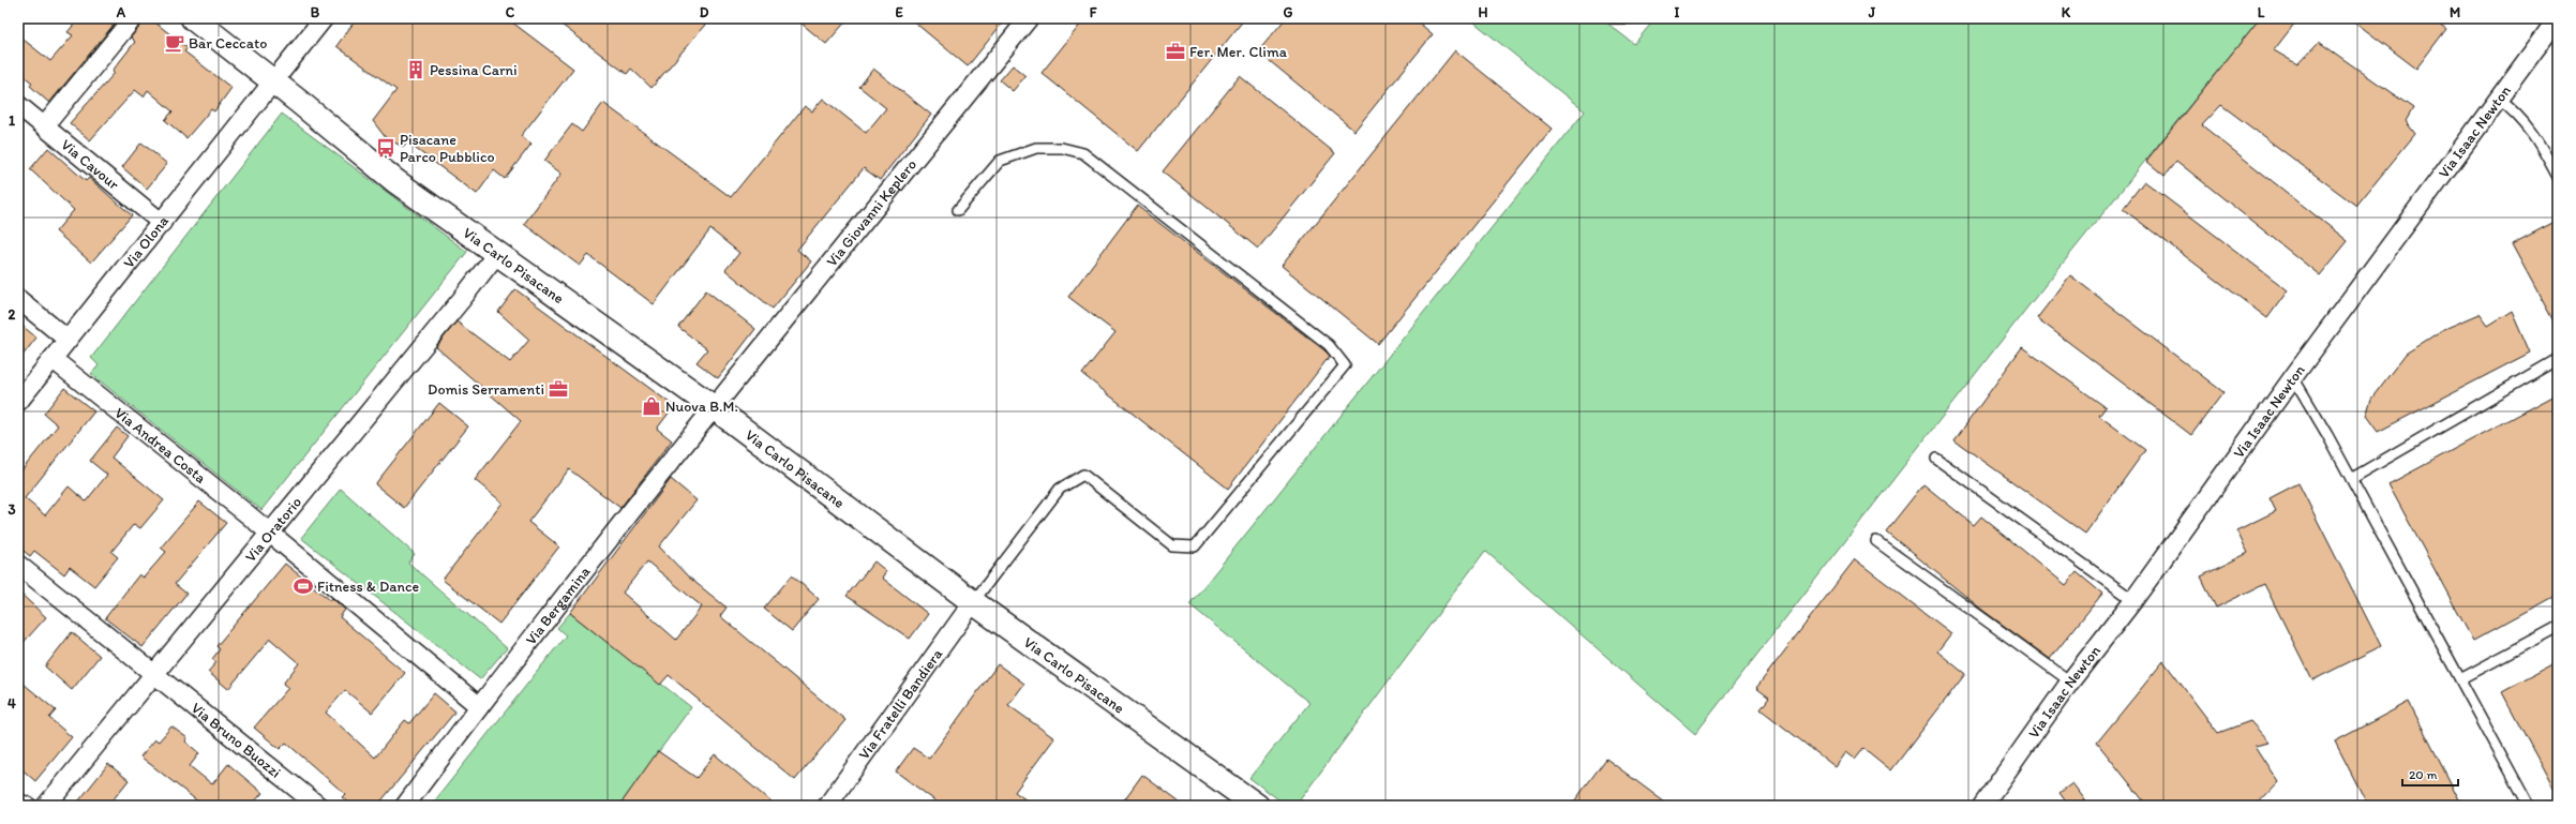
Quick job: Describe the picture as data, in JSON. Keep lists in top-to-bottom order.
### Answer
{
  "streets": {
    "street": [
      "Via Isaac Newton",
      "Via Cavour",
      "Via Giovanni Keplero",
      "Via Olona",
      "Via Carlo Pisacane",
      "Via Andrea Costa",
      "Via Oratorio",
      "Via Bergamina",
      "Via Fratelli Bandiera",
      "Via Bruno Buozzi"
    ]
  },
  "crossings": [
    ["Via Cavour", "Via Olona"],
    ["Via Giovanni Keplero", "Via Carlo Pisacane"],
    ["Via Giovanni Keplero", "Via Bergamina"],
    ["Via Olona", "Via Carlo Pisacane"],
    ["Via Olona", "Via Andrea Costa"],
    ["Via Carlo Pisacane", "Via Oratorio"],
    ["Via Carlo Pisacane", "Via Bergamina"],
    ["Via Carlo Pisacane", "Via Fratelli Bandiera"],
    ["Via Andrea Costa", "Via Oratorio"],
    ["Via Andrea Costa", "Via Bergamina"],
    ["Via Oratorio", "Via Bruno Buozzi"]
  ],
  "places": {
    "cafe": ["Bar Ceccato"],
    "office": ["Fer. Mer. Clima", "Domis Serramenti"],
    "building": ["Pessina Carni"],
    "bus stop": ["Pisacane Parco Pubblico"],
    "shop": ["Nuova B.M."],
    "sports": ["Fitness & Dance"]
  },
  "scale_bar": "20 m",
  "grid": {
    "columns": [
      "A",
      "B",
      "C",
      "D",
      "E",
      "F",
      "G",
      "H",
      "I",
      "J",
      "K",
      "L",
      "M"
    ],
    "rows": [
      "1",
      "2",
      "3",
      "4"
    ]
  }
}
